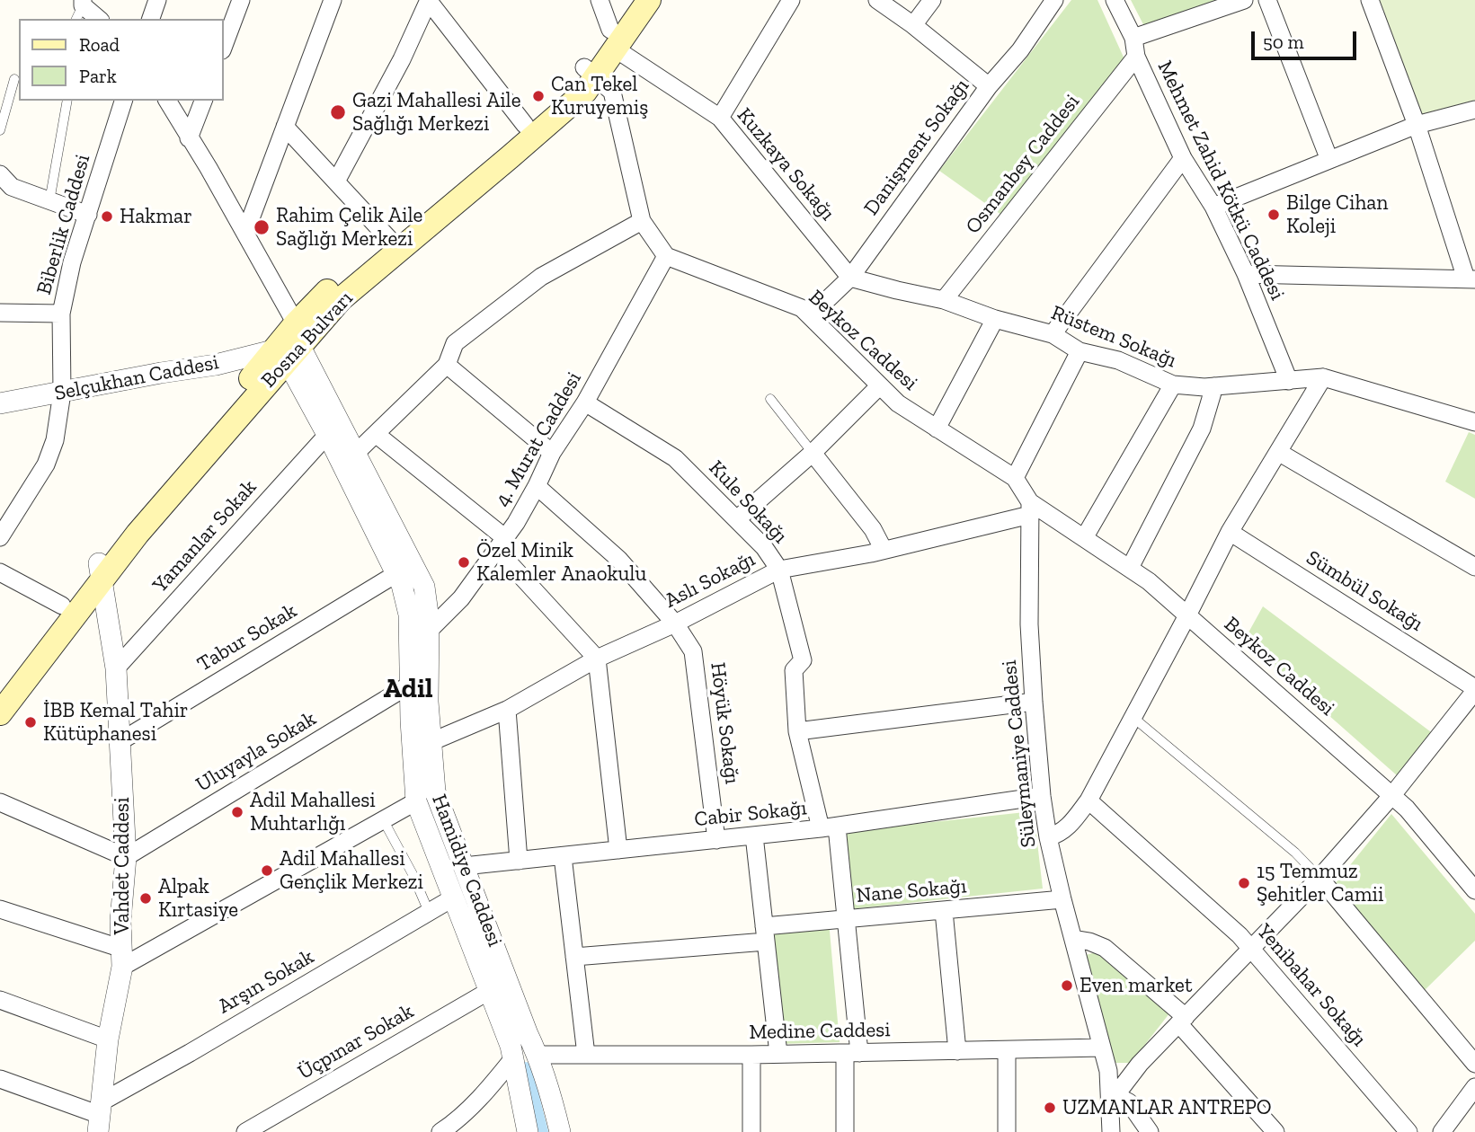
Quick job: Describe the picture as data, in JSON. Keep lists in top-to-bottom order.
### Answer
{
  "streets": {
    "main road": ["Bosna Bulvarı"],
    "street": [
      "Danişment Sokağı",
      "Kuzkaya Sokağı",
      "Osmanbey Caddesi",
      "Mehmet Zahid Kötkü Caddesi",
      "Biberlik Caddesi",
      "Rüstem Sokağı",
      "Beykoz Caddesi",
      "Selçukhan Caddesi",
      "4. Murat Caddesi",
      "Kule Sokağı",
      "Yamanlar Sokak",
      "Aslı Sokağı",
      "Sümbül Sokağı",
      "Tabur Sokak",
      "Höyük Sokağı",
      "Uluyayla Sokak",
      "Süleymaniye Caddesi",
      "Cabir Sokağı",
      "Vahdet Caddesi",
      "Hamidiye Caddesi",
      "Nane Sokağı",
      "Arşın Sokak",
      "Yenibahar Sokağı",
      "Medine Caddesi",
      "Üçpınar Sokak"
    ]
  },
  "crossings": [
    ["Danişment Sokağı", "Kuzkaya Sokağı"],
    ["Danişment Sokağı", "Rüstem Sokağı"],
    ["Danişment Sokağı", "Beykoz Caddesi"],
    ["Kuzkaya Sokağı", "Rüstem Sokağı"],
    ["Kuzkaya Sokağı", "Bosna Bulvarı"],
    ["Osmanbey Caddesi", "Mehmet Zahid Kötkü Caddesi"],
    ["Osmanbey Caddesi", "Rüstem Sokağı"],
    ["Mehmet Zahid Kötkü Caddesi", "Rüstem Sokağı"],
    ["Biberlik Caddesi", "Selçukhan Caddesi"],
    ["Bosna Bulvarı", "Selçukhan Caddesi"],
    ["Bosna Bulvarı", "Vahdet Caddesi"],
    ["Bosna Bulvarı", "Hamidiye Caddesi"],
    ["Beykoz Caddesi", "4. Murat Caddesi"],
    ["Beykoz Caddesi", "Aslı Sokağı"],
    ["Beykoz Caddesi", "Süleymaniye Caddesi"],
    ["Selçukhan Caddesi", "Hamidiye Caddesi"],
    ["4. Murat Caddesi", "Kule Sokağı"],
    ["4. Murat Caddesi", "Höyük Sokağı"],
    ["4. Murat Caddesi", "Hamidiye Caddesi"],
    ["Kule Sokağı", "Aslı Sokağı"],
    ["Kule Sokağı", "Cabir Sokağı"],
    ["Kule Sokağı", "Nane Sokağı"],
    ["Kule Sokağı", "Medine Caddesi"],
    ["Yamanlar Sokak", "Vahdet Caddesi"],
    ["Yamanlar Sokak", "Hamidiye Caddesi"],
    ["Aslı Sokağı", "Höyük Sokağı"],
    ["Aslı Sokağı", "Süleymaniye Caddesi"],
    ["Aslı Sokağı", "Hamidiye Caddesi"],
    ["Tabur Sokak", "Vahdet Caddesi"],
    ["Tabur Sokak", "Hamidiye Caddesi"],
    ["Höyük Sokağı", "Cabir Sokağı"],
    ["Uluyayla Sokak", "Vahdet Caddesi"],
    ["Uluyayla Sokak", "Hamidiye Caddesi"],
    ["Süleymaniye Caddesi", "Cabir Sokağı"],
    ["Süleymaniye Caddesi", "Nane Sokağı"],
    ["Süleymaniye Caddesi", "Medine Caddesi"],
    ["Cabir Sokağı", "Hamidiye Caddesi"],
    ["Vahdet Caddesi", "Arşın Sokak"],
    ["Hamidiye Caddesi", "Arşın Sokak"],
    ["Hamidiye Caddesi", "Medine Caddesi"],
    ["Hamidiye Caddesi", "Üçpınar Sokak"]
  ],
  "districts": ["Adil"],
  "places": [
    "Can Tekel Kuruyemiş",
    "Gazi Mahallesi Aile Sağlığı Merkezi",
    "Bilge Cihan Koleji",
    "Hakmar",
    "Rahim Çelik Aile Sağlığı Merkezi",
    "Özel Minik Kalemler Anaokulu",
    "İBB Kemal Tahir Kütüphanesi",
    "Adil Mahallesi Muhtarlığı",
    "Adil Mahallesi Gençlik Merkezi",
    "15 Temmuz Şehitler Camii",
    "Alpak Kırtasiye",
    "Even market",
    "UZMANLAR ANTREPO"
  ],
  "legend": ["Road", "Park"],
  "scale_bar": "50 m"
}
